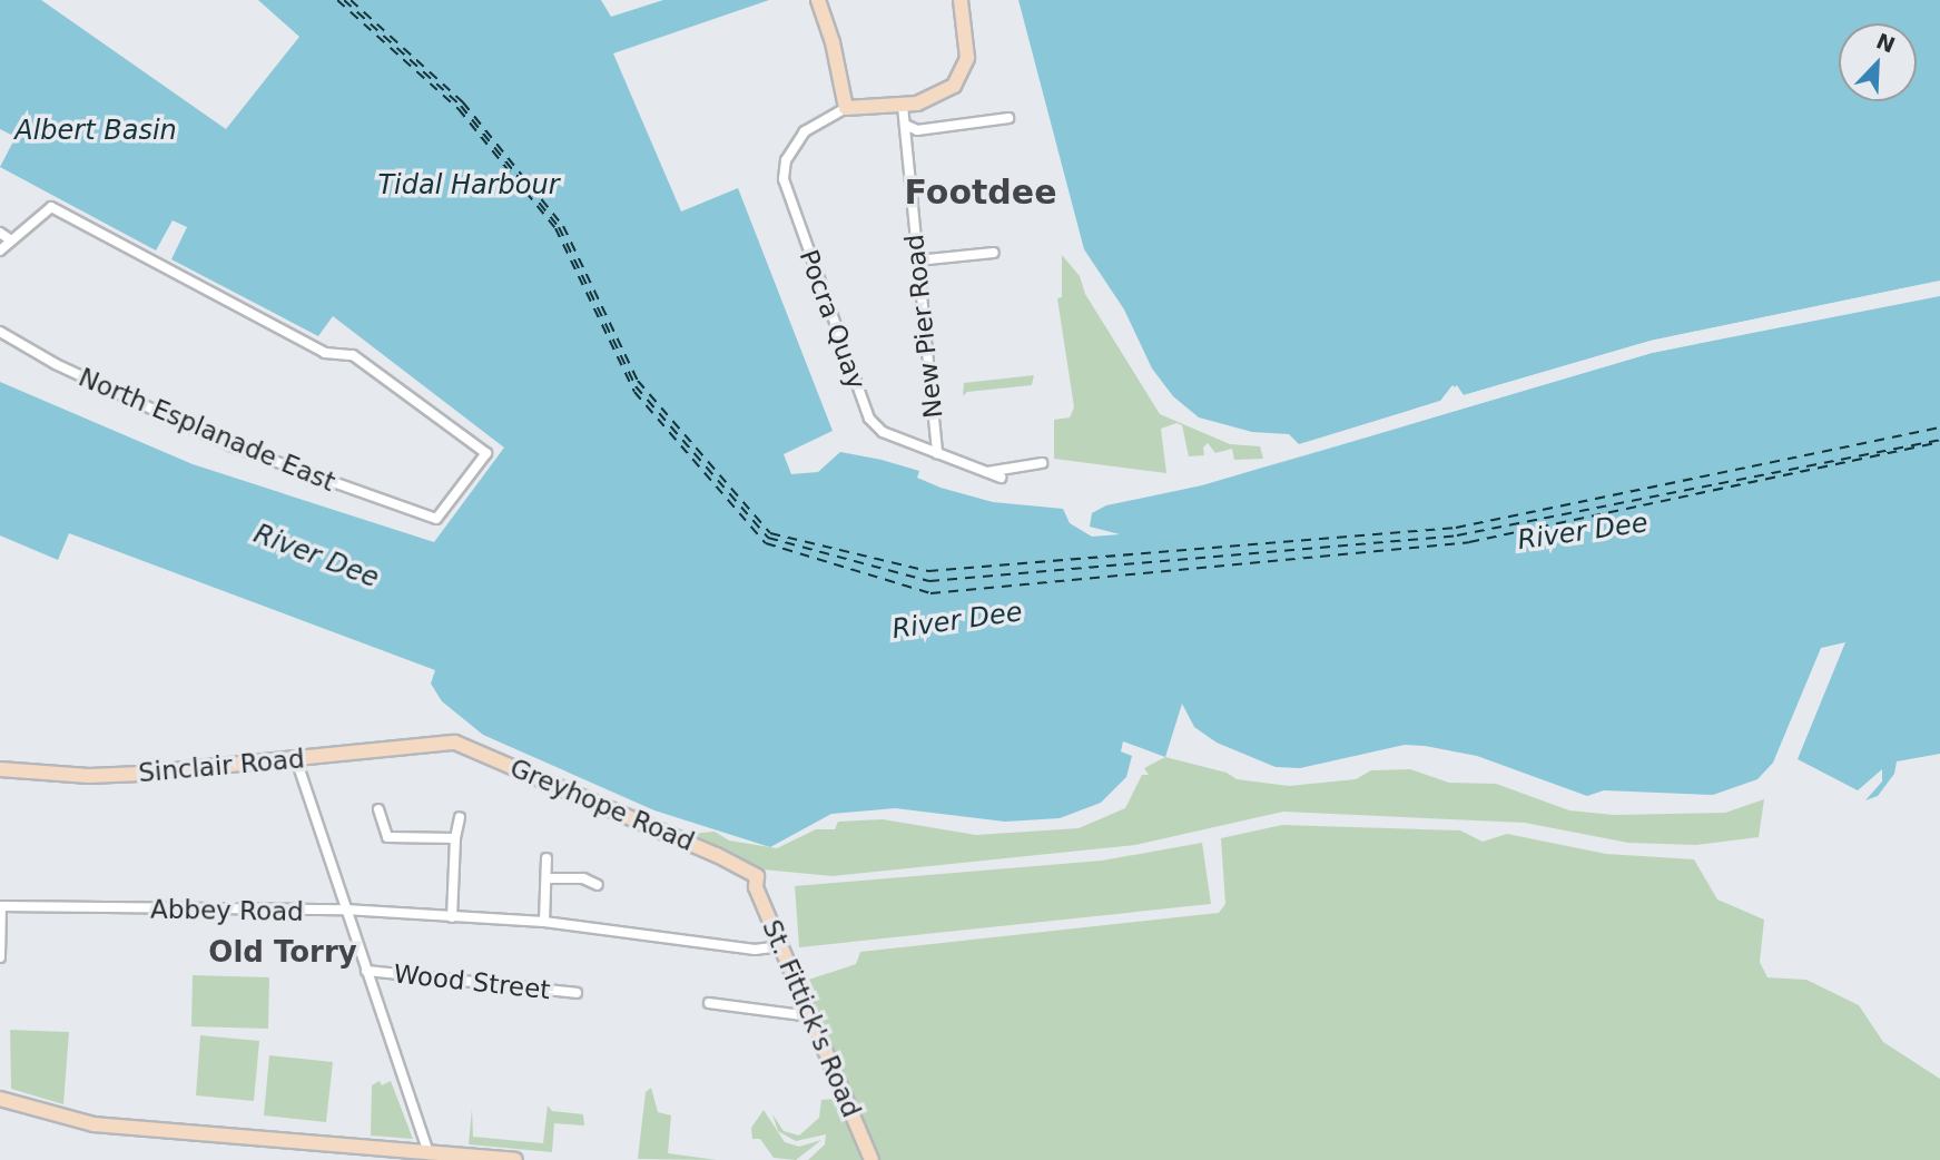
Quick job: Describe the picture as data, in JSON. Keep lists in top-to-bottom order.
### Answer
{
  "streets": {
    "street": [
      "Pocra Quay",
      "New Pier Road",
      "North Esplanade East",
      "Sinclair Road",
      "Greyhope Road",
      "Abbey Road",
      "Wood Street",
      "St. Fittick's Road"
    ]
  },
  "crossings": [
    ["Pocra Quay", "New Pier Road"],
    ["Sinclair Road", "Greyhope Road"],
    ["Greyhope Road", "St. Fittick's Road"],
    ["Abbey Road", "St. Fittick's Road"]
  ],
  "districts": ["Footdee", "Old Torry"],
  "water": ["Albert Basin", "Tidal Harbour", "River Dee"],
  "north": "top right"
}
